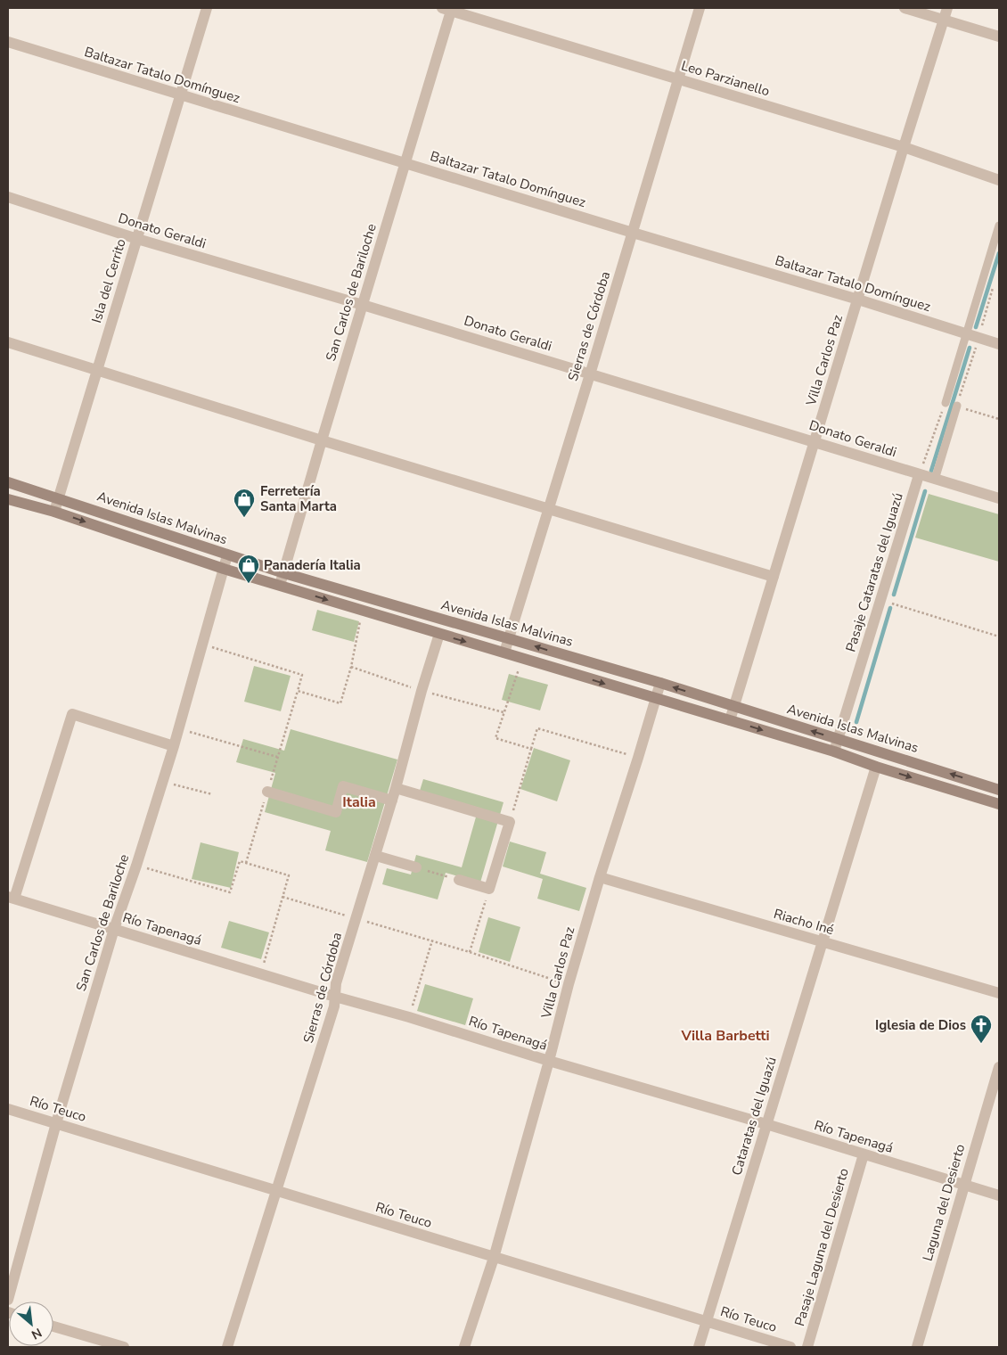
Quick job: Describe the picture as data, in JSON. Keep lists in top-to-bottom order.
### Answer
{
  "streets": {
    "main road": ["Avenida Islas Malvinas"],
    "street": [
      "Baltazar Tatalo Domínguez",
      "Leo Parzianello",
      "Donato Geraldi",
      "Isla del Cerrito",
      "San Carlos de Bariloche",
      "Sierras de Córdoba",
      "Villa Carlos Paz",
      "Pasaje Cataratas del Iguazú",
      "Riacho Iné",
      "Río Tapenagá",
      "Río Teuco",
      "Cataratas del Iguazú",
      "Laguna del Desierto",
      "Pasaje Laguna del Desierto"
    ]
  },
  "crossings": [
    ["Baltazar Tatalo Domínguez", "Isla del Cerrito"],
    ["Baltazar Tatalo Domínguez", "San Carlos de Bariloche"],
    ["Baltazar Tatalo Domínguez", "Sierras de Córdoba"],
    ["Baltazar Tatalo Domínguez", "Villa Carlos Paz"],
    ["Leo Parzianello", "San Carlos de Bariloche"],
    ["Leo Parzianello", "Sierras de Córdoba"],
    ["Leo Parzianello", "Villa Carlos Paz"],
    ["Donato Geraldi", "Isla del Cerrito"],
    ["Donato Geraldi", "San Carlos de Bariloche"],
    ["Donato Geraldi", "Sierras de Córdoba"],
    ["Donato Geraldi", "Villa Carlos Paz"],
    ["Donato Geraldi", "Pasaje Cataratas del Iguazú"],
    ["Isla del Cerrito", "Avenida Islas Malvinas"],
    ["San Carlos de Bariloche", "Avenida Islas Malvinas"],
    ["San Carlos de Bariloche", "Río Tapenagá"],
    ["San Carlos de Bariloche", "Río Teuco"],
    ["Sierras de Córdoba", "Avenida Islas Malvinas"],
    ["Sierras de Córdoba", "Río Tapenagá"],
    ["Sierras de Córdoba", "Río Teuco"],
    ["Villa Carlos Paz", "Avenida Islas Malvinas"],
    ["Villa Carlos Paz", "Riacho Iné"],
    ["Villa Carlos Paz", "Río Tapenagá"],
    ["Villa Carlos Paz", "Río Teuco"],
    ["Avenida Islas Malvinas", "Pasaje Cataratas del Iguazú"],
    ["Avenida Islas Malvinas", "Cataratas del Iguazú"],
    ["Riacho Iné", "Cataratas del Iguazú"],
    ["Río Tapenagá", "Cataratas del Iguazú"],
    ["Río Tapenagá", "Laguna del Desierto"],
    ["Río Tapenagá", "Pasaje Laguna del Desierto"],
    ["Río Teuco", "Cataratas del Iguazú"]
  ],
  "districts": ["Italia", "Villa Barbetti"],
  "places": {
    "shop": ["Ferretería Santa Marta", "Panadería Italia"],
    "church": ["Iglesia de Dios"]
  },
  "north": "bottom right"
}
